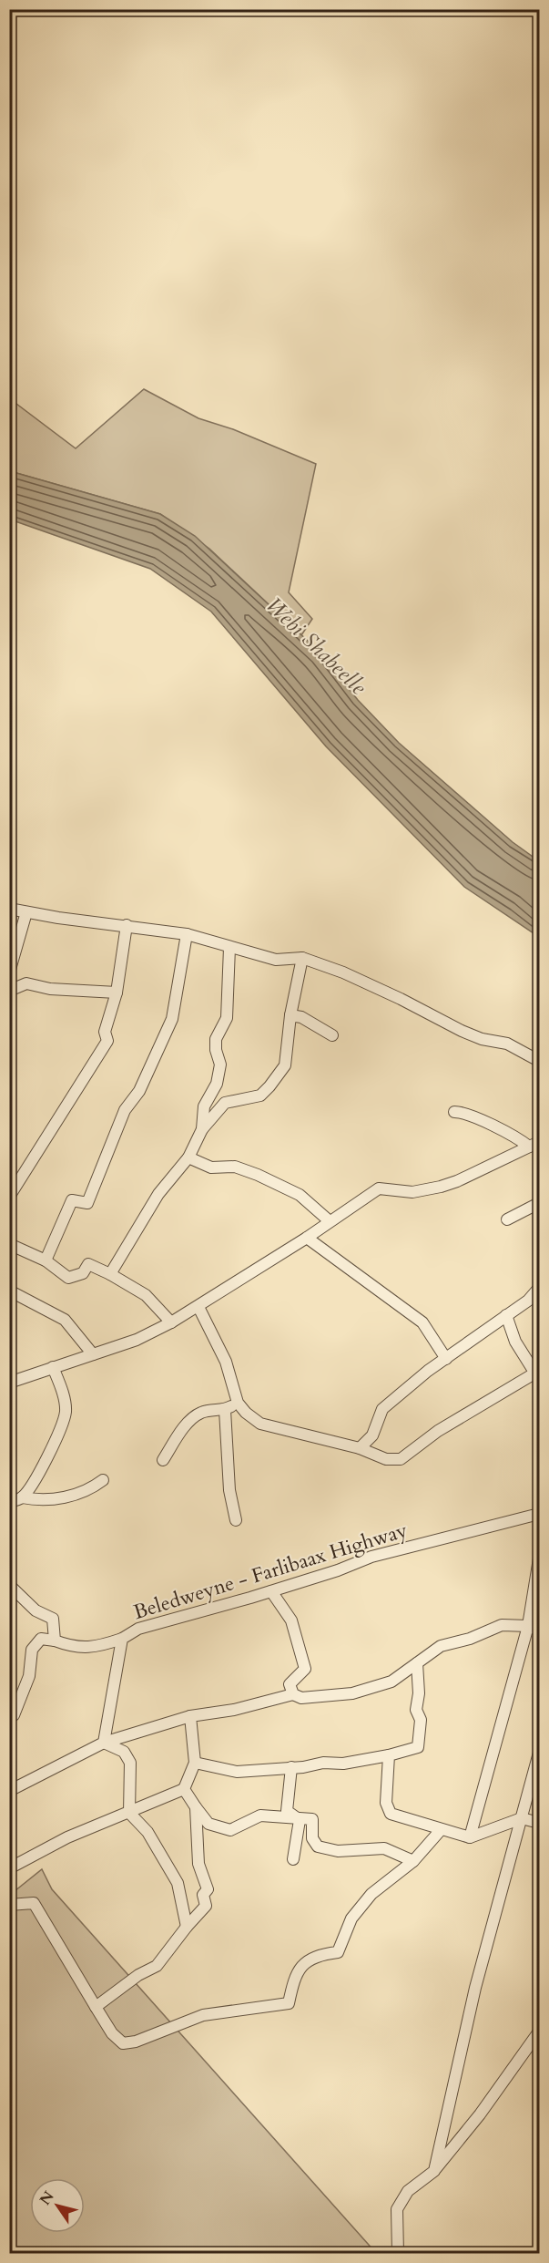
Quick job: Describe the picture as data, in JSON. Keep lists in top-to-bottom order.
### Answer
{
  "streets": {
    "street": ["Beledweyne - Farlibaax Highway"]
  },
  "water": ["Webi Shabeelle"],
  "north": "top left"
}
